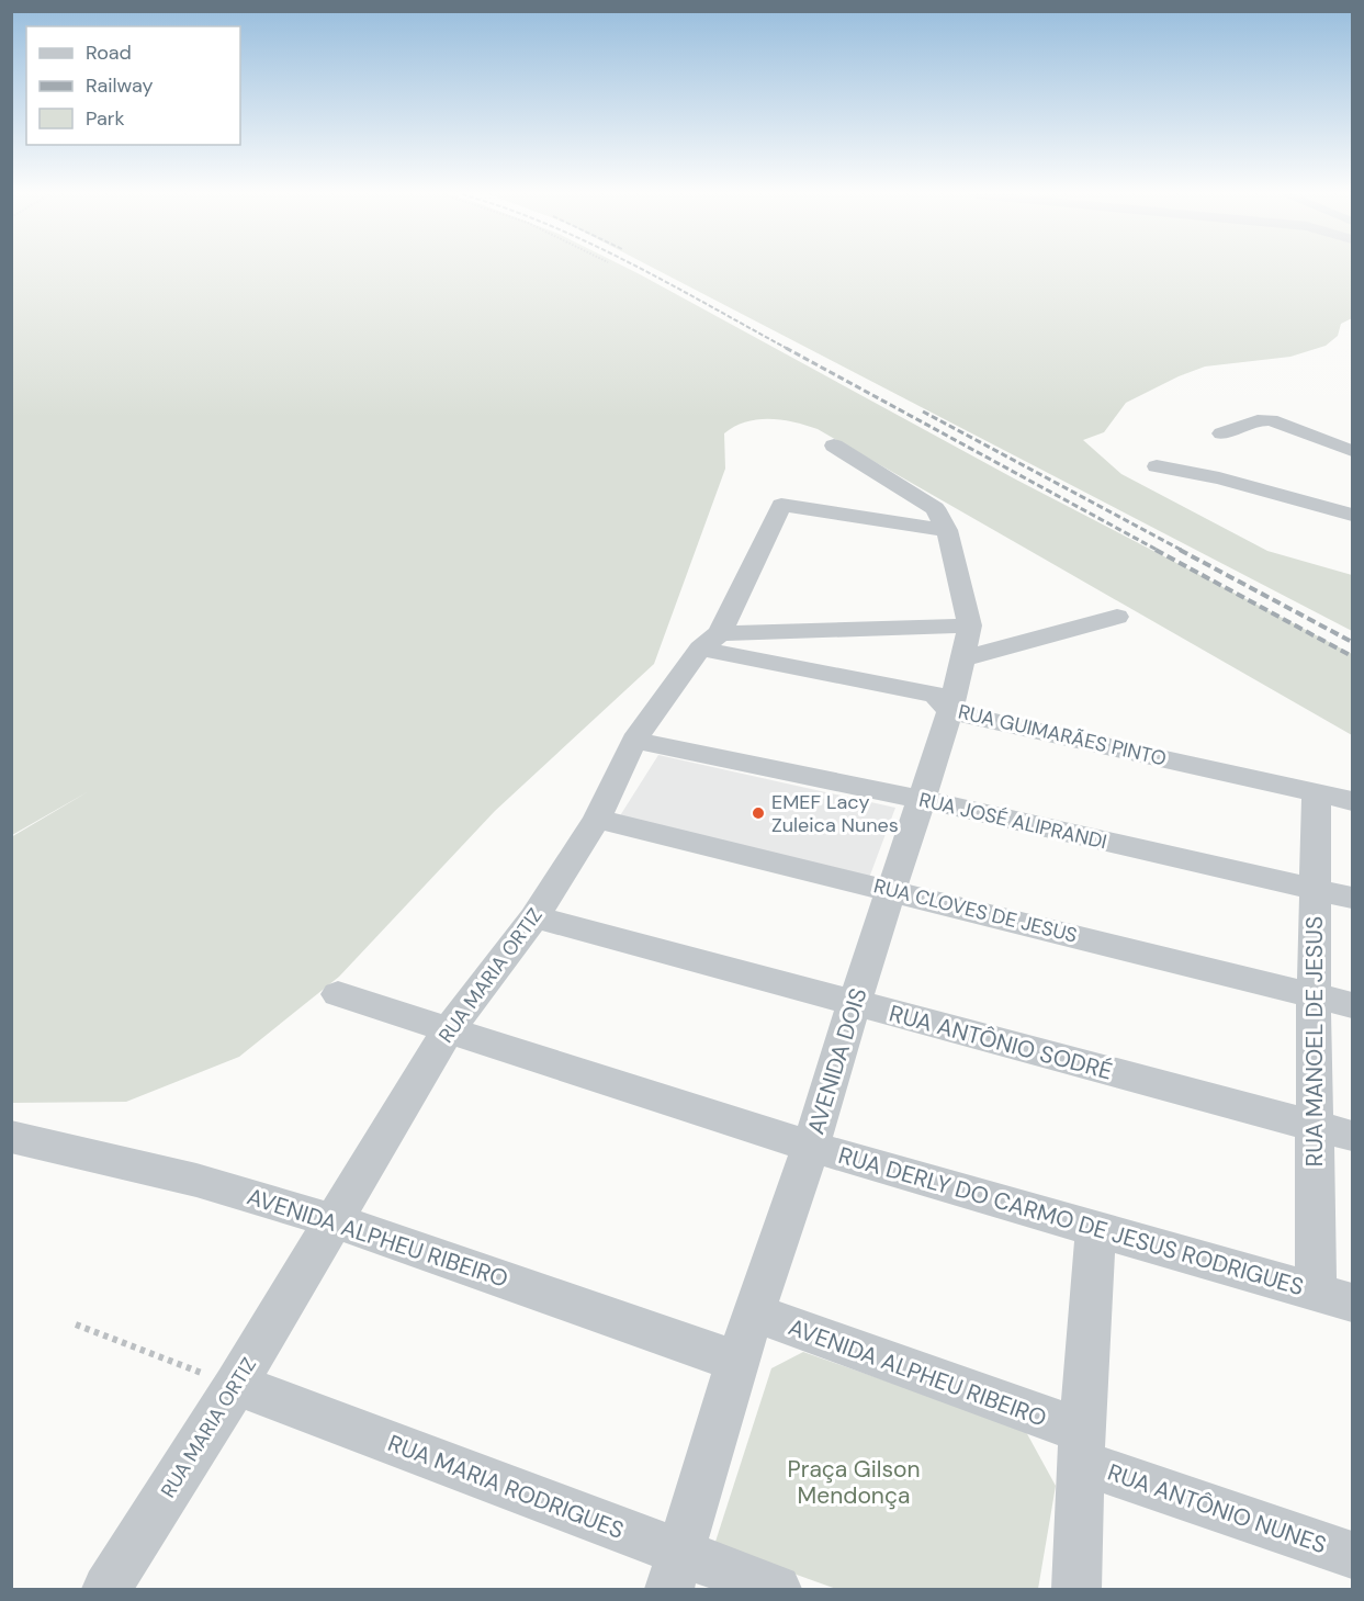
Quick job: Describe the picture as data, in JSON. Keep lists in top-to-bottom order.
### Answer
{
  "streets": {
    "street": [
      "RUA GUIMARÃES PINTO",
      "RUA JOSÉ ALIPRANDI",
      "RUA CLOVES DE JESUS",
      "RUA MARIA ORTIZ",
      "RUA MANOEL DE JESUS",
      "RUA ANTÔNIO SODRÉ",
      "AVENIDA DOIS",
      "RUA DERLY DO CARMO DE JESUS RODRIGUES",
      "AVENIDA ALPHEU RIBEIRO",
      "RUA MARIA RODRIGUES",
      "RUA ANTÔNIO NUNES"
    ]
  },
  "crossings": [
    ["RUA GUIMARÃES PINTO", "RUA MARIA ORTIZ"],
    ["RUA GUIMARÃES PINTO", "RUA MANOEL DE JESUS"],
    ["RUA GUIMARÃES PINTO", "AVENIDA DOIS"],
    ["RUA JOSÉ ALIPRANDI", "RUA MARIA ORTIZ"],
    ["RUA JOSÉ ALIPRANDI", "RUA MANOEL DE JESUS"],
    ["RUA JOSÉ ALIPRANDI", "AVENIDA DOIS"],
    ["RUA CLOVES DE JESUS", "RUA MARIA ORTIZ"],
    ["RUA CLOVES DE JESUS", "RUA MANOEL DE JESUS"],
    ["RUA CLOVES DE JESUS", "AVENIDA DOIS"],
    ["RUA MARIA ORTIZ", "RUA ANTÔNIO SODRÉ"],
    ["RUA MARIA ORTIZ", "AVENIDA DOIS"],
    ["RUA MARIA ORTIZ", "RUA DERLY DO CARMO DE JESUS RODRIGUES"],
    ["RUA MARIA ORTIZ", "AVENIDA ALPHEU RIBEIRO"],
    ["RUA MARIA ORTIZ", "RUA MARIA RODRIGUES"],
    ["RUA MANOEL DE JESUS", "RUA ANTÔNIO SODRÉ"],
    ["RUA MANOEL DE JESUS", "RUA DERLY DO CARMO DE JESUS RODRIGUES"],
    ["RUA ANTÔNIO SODRÉ", "AVENIDA DOIS"],
    ["AVENIDA DOIS", "RUA DERLY DO CARMO DE JESUS RODRIGUES"],
    ["AVENIDA DOIS", "AVENIDA ALPHEU RIBEIRO"],
    ["AVENIDA DOIS", "RUA MARIA RODRIGUES"],
    ["AVENIDA ALPHEU RIBEIRO", "RUA ANTÔNIO NUNES"]
  ],
  "parks": ["Praça Gilson Mendonça"],
  "places": ["EMEF Lacy Zuleica Nunes"],
  "legend": ["Road", "Railway", "Park"]
}
